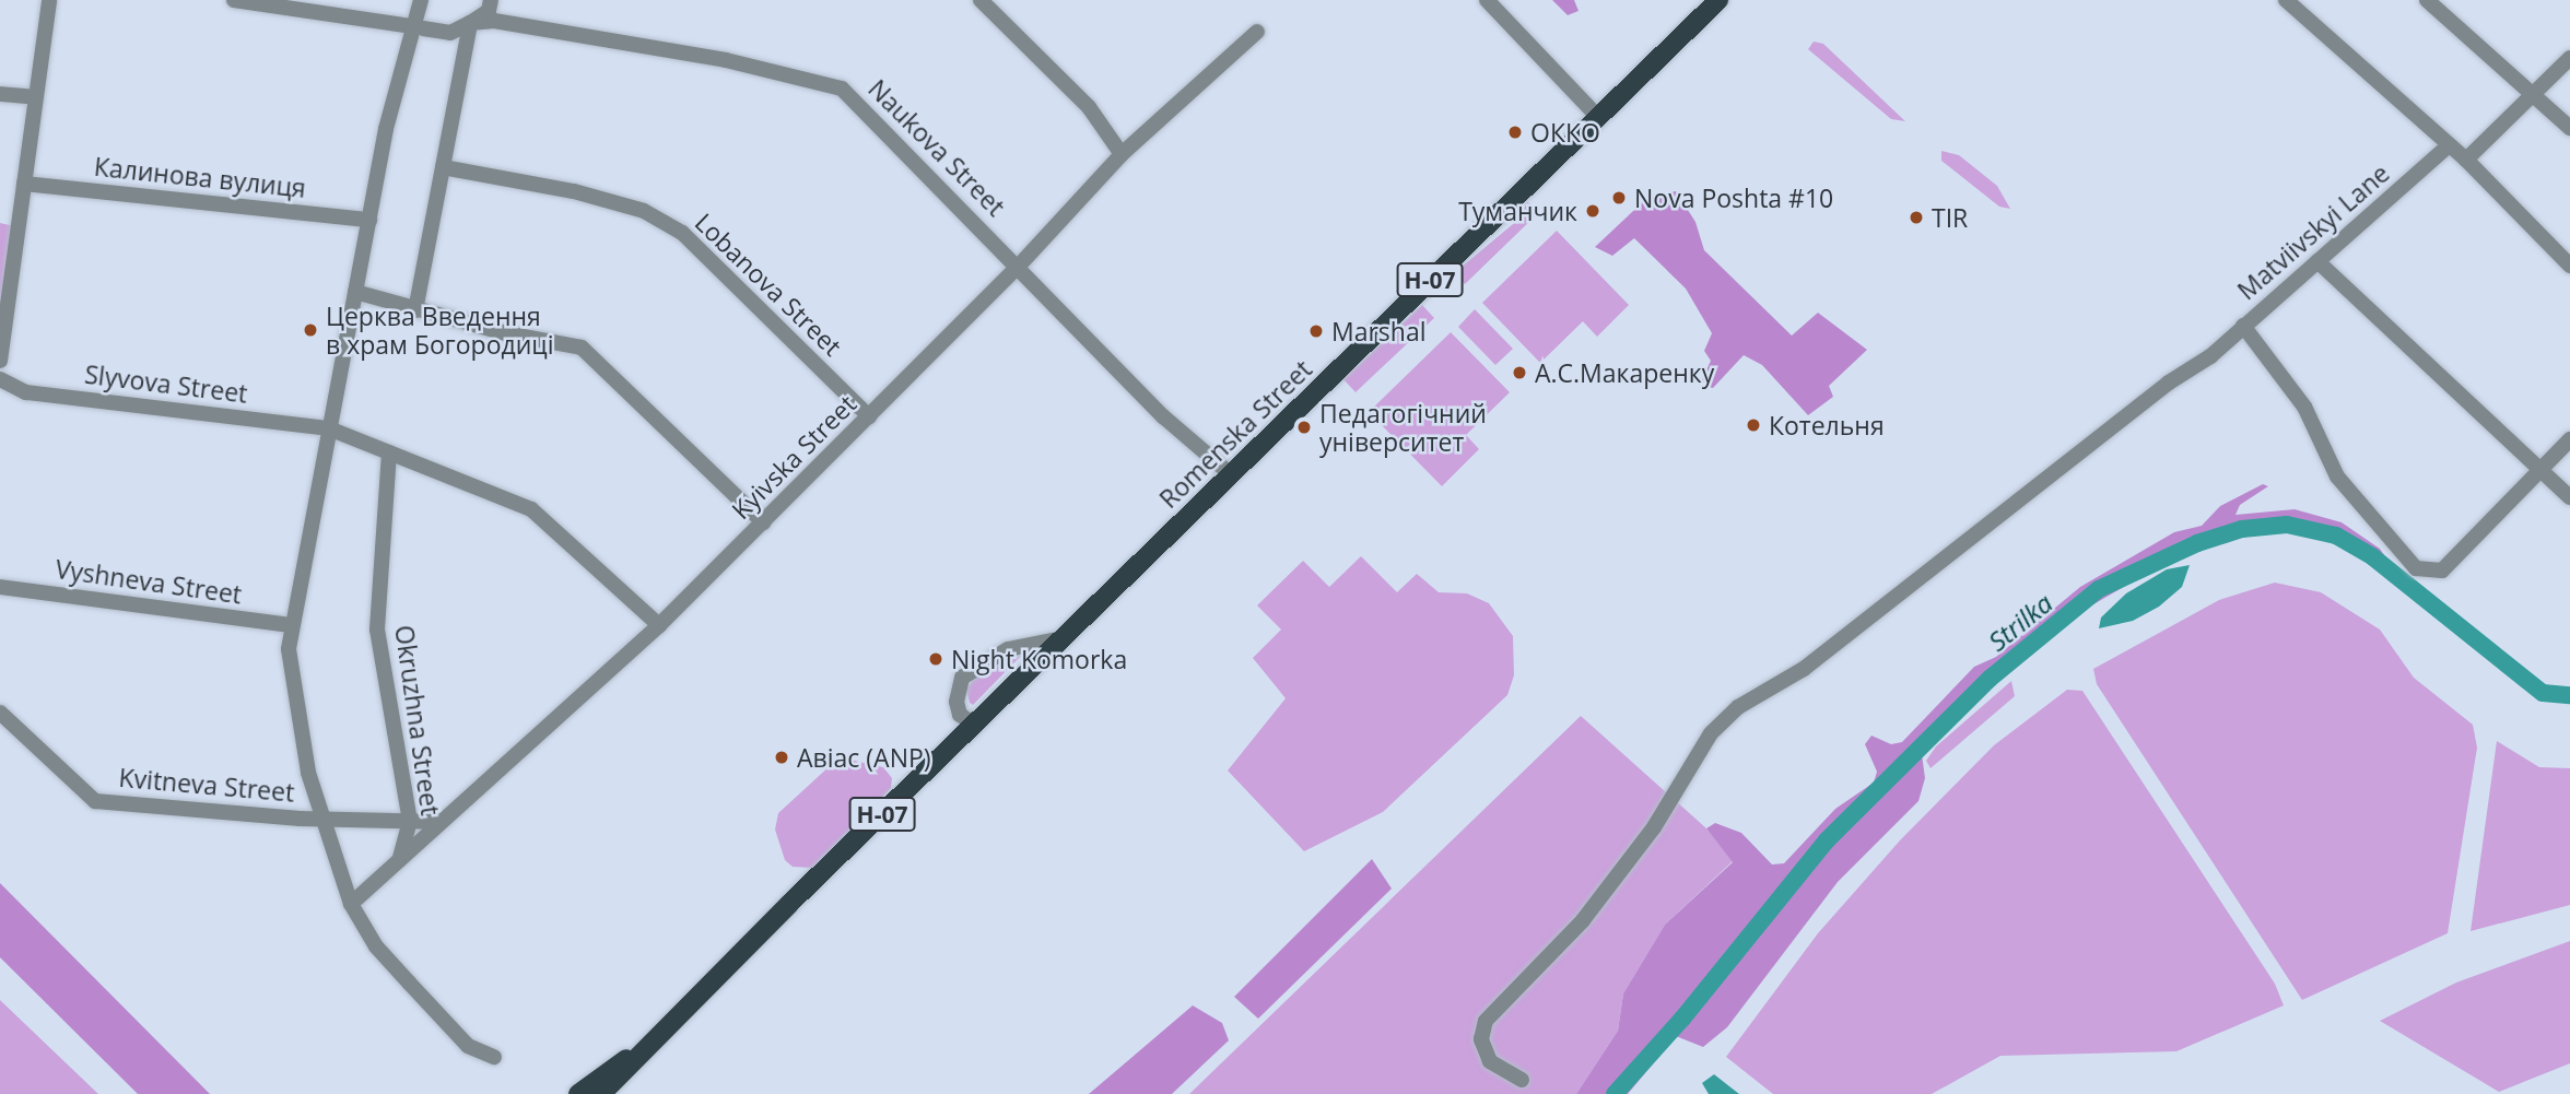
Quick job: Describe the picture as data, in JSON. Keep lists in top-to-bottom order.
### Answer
{
  "streets": {
    "main road": ["Н-07", "Romenska Street"],
    "street": [
      "Naukova Street",
      "Калинова вулиця",
      "Matviivskyi Lane",
      "Lobanova Street",
      "Slyvova Street",
      "Kyivska Street",
      "Vyshneva Street",
      "Okruzhna Street",
      "Kvitneva Street"
    ]
  },
  "crossings": [
    ["Naukova Street", "Romenska Street"],
    ["Naukova Street", "Kyivska Street"],
    ["Н-07", "Romenska Street"],
    ["Lobanova Street", "Kyivska Street"],
    ["Slyvova Street", "Kyivska Street"],
    ["Slyvova Street", "Okruzhna Street"],
    ["Kyivska Street", "Okruzhna Street"],
    ["Kyivska Street", "Kvitneva Street"],
    ["Okruzhna Street", "Kvitneva Street"]
  ],
  "water": ["Strilka"],
  "places": [
    "ОККО",
    "Nova Poshta #10",
    "Туманчик",
    "TIR",
    "Церква Введення в храм Богородиці",
    "Marshal",
    "А.С.Макаренку",
    "Котельня",
    "Педагогічний університет",
    "Night Komorka",
    "Авіас (ANP)"
  ]
}
